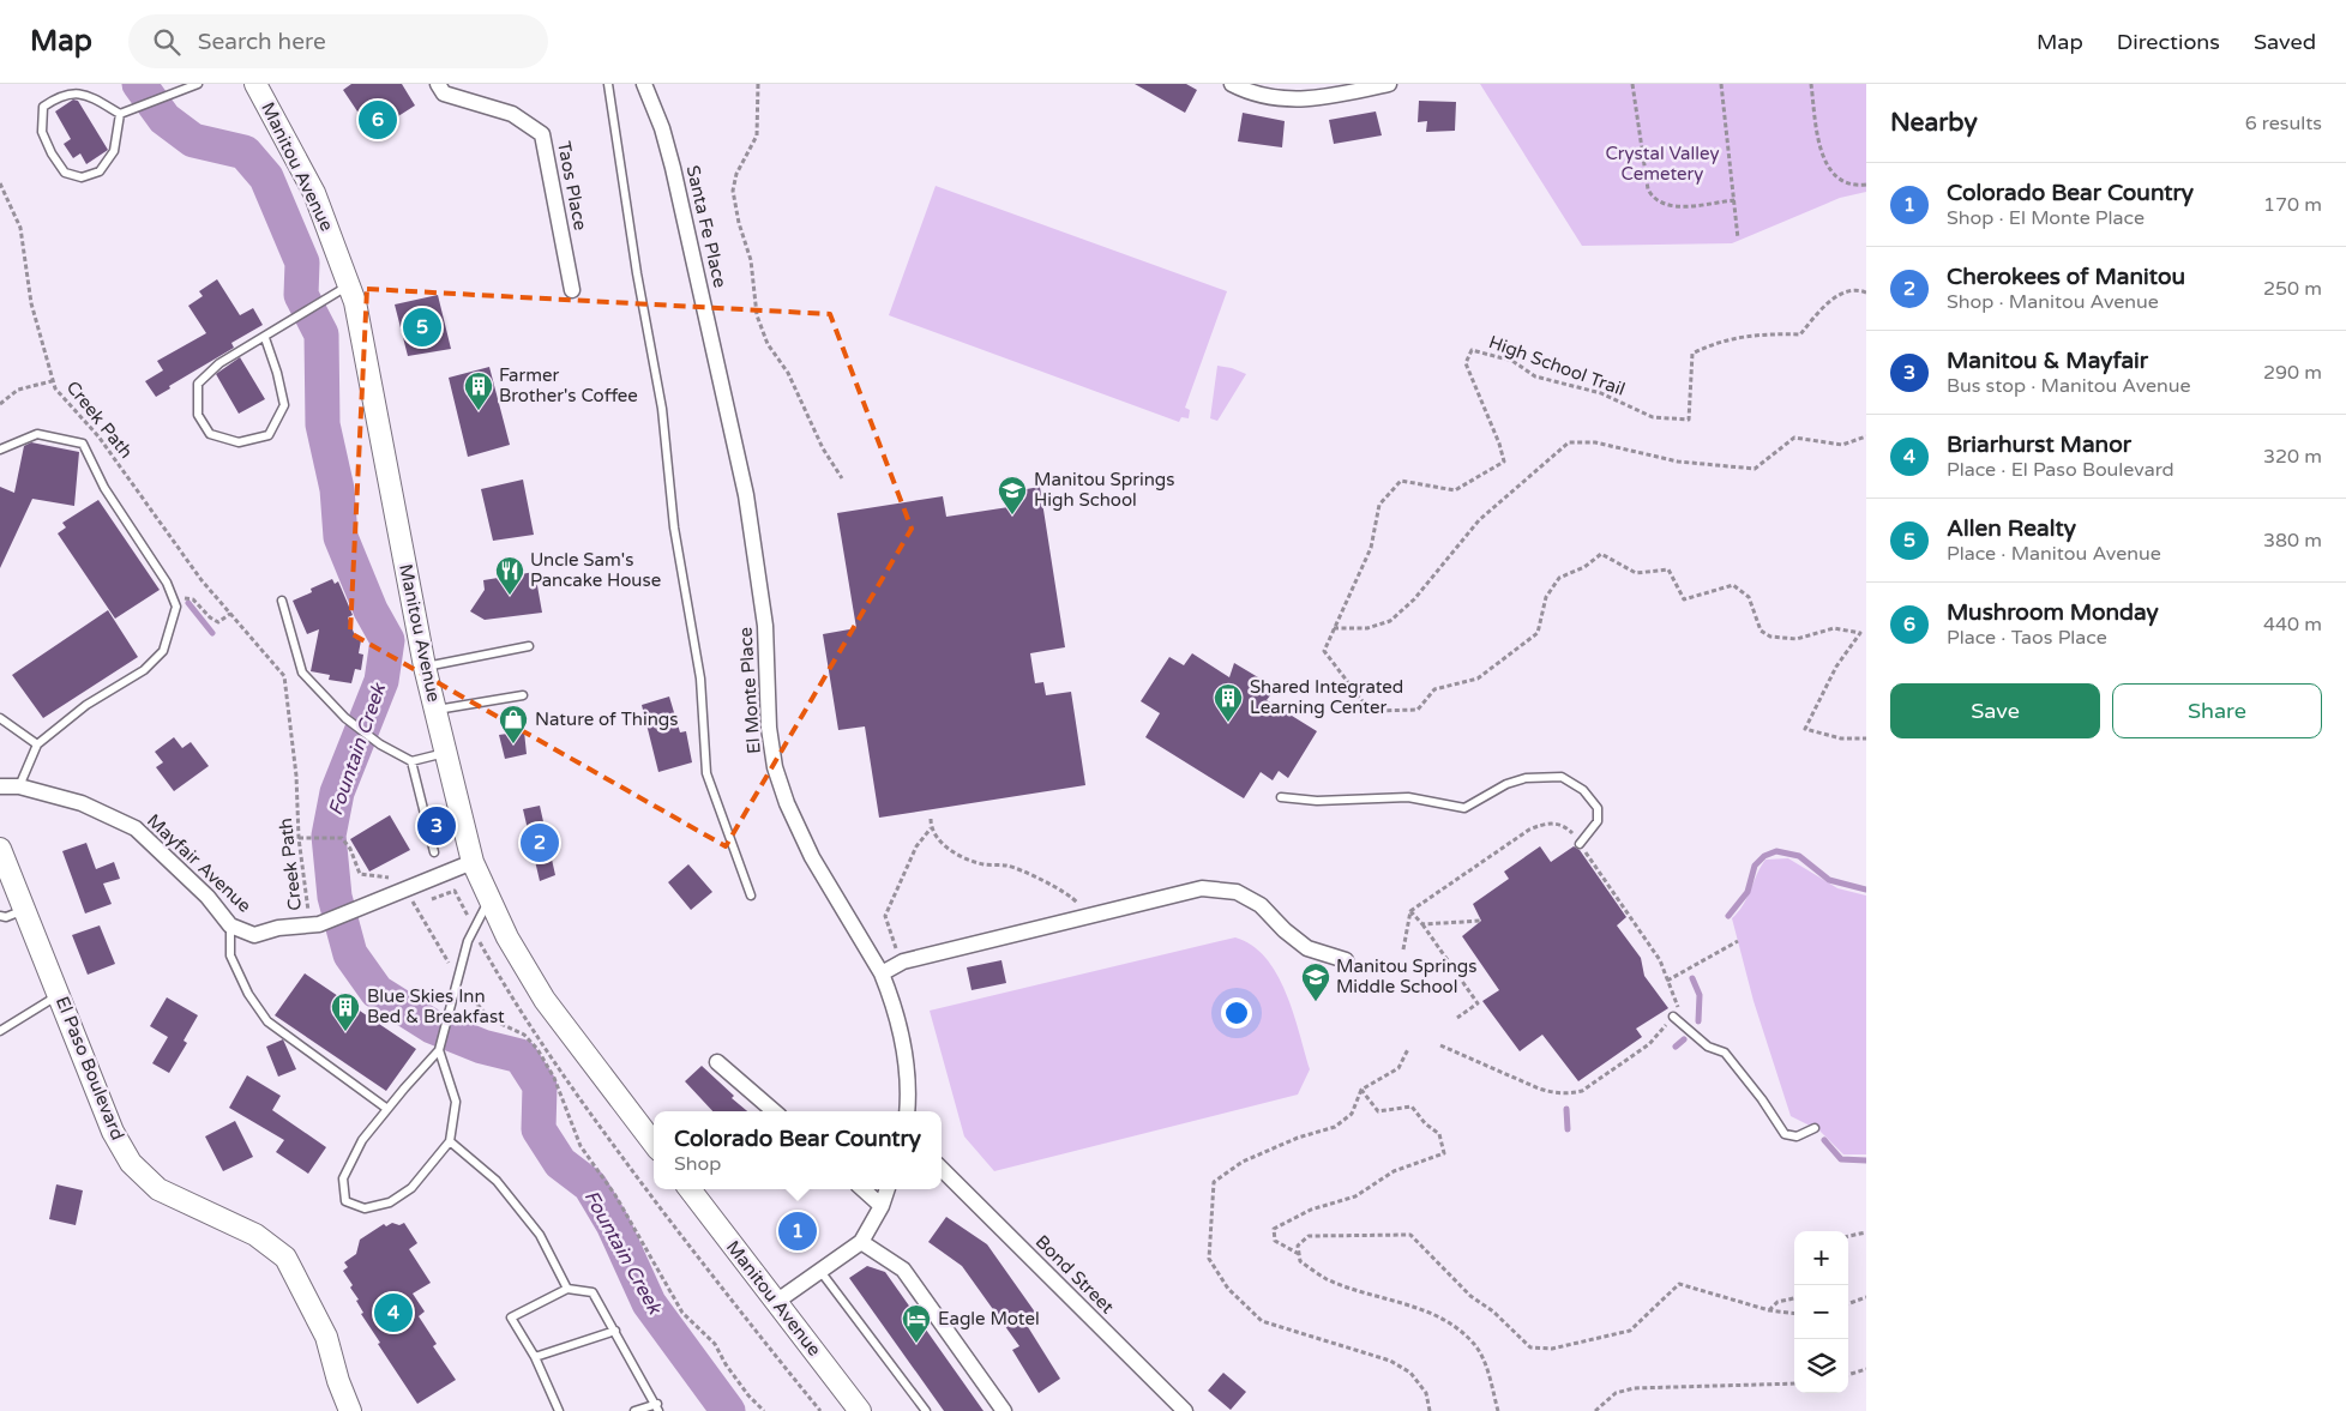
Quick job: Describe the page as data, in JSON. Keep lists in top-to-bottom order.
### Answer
{
  "streets": {
    "main road": ["Manitou Avenue", "El Paso Boulevard"],
    "street": [
      "Taos Place",
      "Santa Fe Place",
      "El Monte Place",
      "Mayfair Avenue",
      "Bond Street"
    ],
    "path": ["High School Trail", "Creek Path"]
  },
  "crossings": [
    ["Manitou Avenue", "Mayfair Avenue"],
    ["Santa Fe Place", "El Monte Place"],
    ["Creek Path", "Mayfair Avenue"]
  ],
  "water": ["Fountain Creek"],
  "parks": ["Crystal Valley Cemetery"],
  "places": {
    "building": ["Farmer Brother's Coffee", "Shared Integrated Learning Center", "Blue Skies Inn Bed & Breakfast"],
    "school or university": ["Manitou Springs High School", "Manitou Springs Middle School"],
    "restaurant": ["Uncle Sam's Pancake House"],
    "shop": ["Nature of Things"],
    "hotel": ["Eagle Motel"]
  },
  "page": {
    "header": "Map",
    "search": "Search here",
    "nav": ["Map", "Directions", "Saved"],
    "heading": ["Nearby", "6 results"],
    "pins": [
      "6",
      "5",
      "3",
      "2",
      "1",
      "4"
    ],
    "list": [
      {
        "mark": "1",
        "name": "Colorado Bear Country",
        "note": "Shop · El Monte Place",
        "value": "170 m"
      },
      {
        "mark": "2",
        "name": "Cherokees of Manitou",
        "note": "Shop · Manitou Avenue",
        "value": "250 m"
      },
      {
        "mark": "3",
        "name": "Manitou & Mayfair",
        "note": "Bus stop · Manitou Avenue",
        "value": "290 m"
      },
      {
        "mark": "4",
        "name": "Briarhurst Manor",
        "note": "Place · El Paso Boulevard",
        "value": "320 m"
      },
      {
        "mark": "5",
        "name": "Allen Realty",
        "note": "Place · Manitou Avenue",
        "value": "380 m"
      },
      {
        "mark": "6",
        "name": "Mushroom Monday",
        "note": "Place · Taos Place",
        "value": "440 m"
      }
    ],
    "buttons": ["Save", "Share"],
    "popup": ["Colorado Bear Country", "Shop"],
    "map_buttons": ["+", "−"]
  }
}
